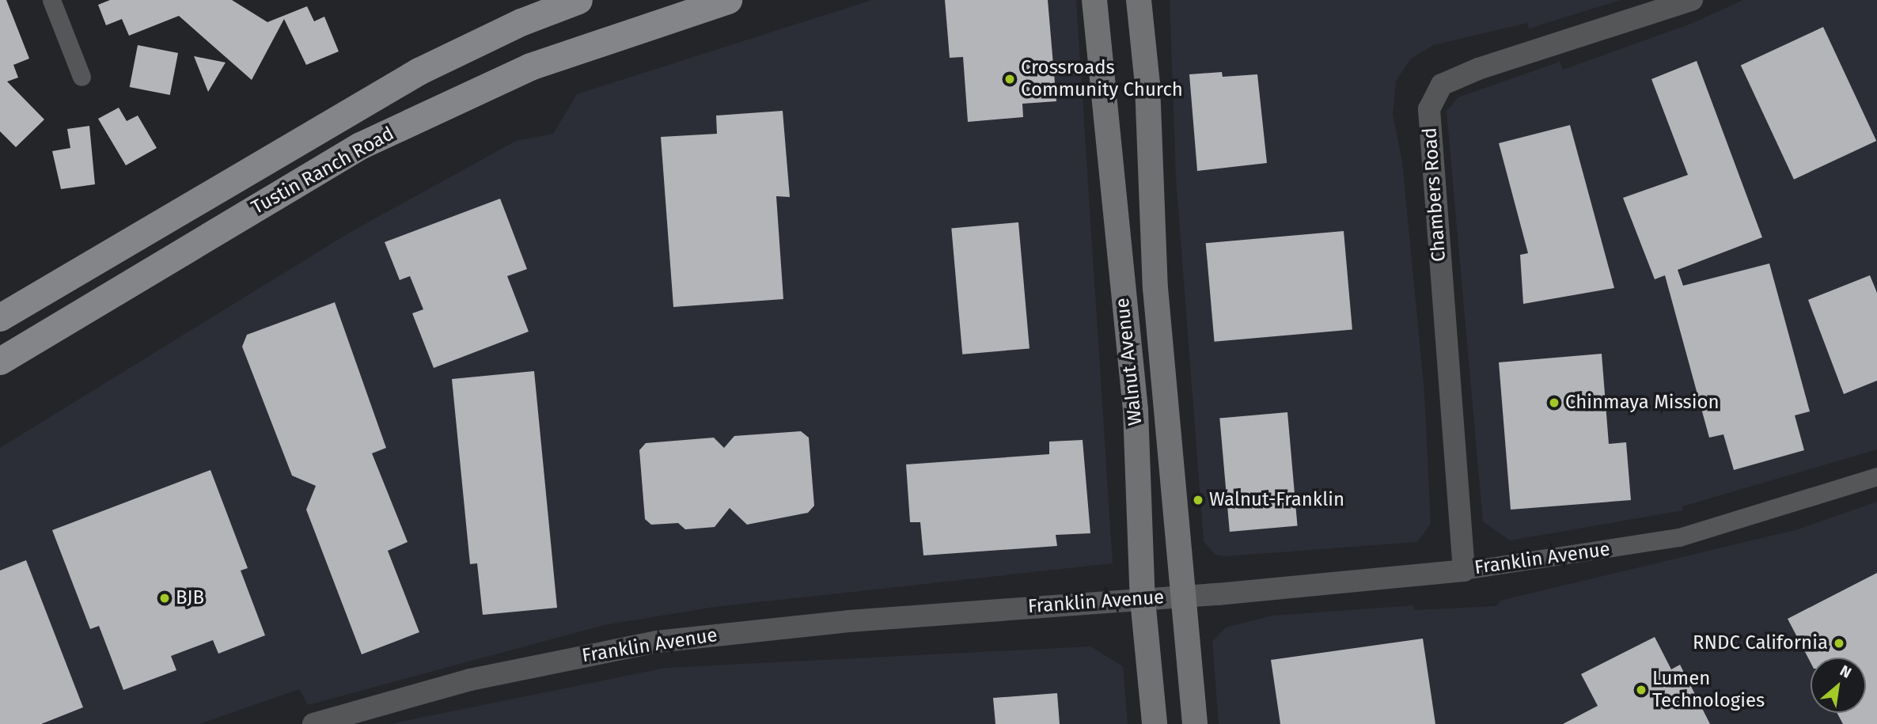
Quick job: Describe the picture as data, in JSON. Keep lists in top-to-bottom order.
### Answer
{
  "streets": {
    "main road": ["Tustin Ranch Road", "Walnut Avenue"],
    "street": ["Chambers Road", "Franklin Avenue"]
  },
  "crossings": [
    ["Chambers Road", "Franklin Avenue"],
    ["Walnut Avenue", "Franklin Avenue"]
  ],
  "places": [
    "Crossroads Community Church",
    "Chinmaya Mission",
    "Walnut-Franklin",
    "BJB",
    "RNDC California",
    "Lumen Technologies"
  ],
  "north": "top right"
}
